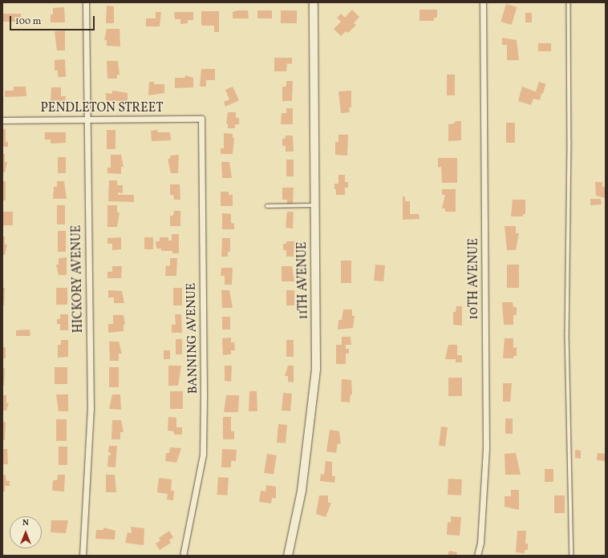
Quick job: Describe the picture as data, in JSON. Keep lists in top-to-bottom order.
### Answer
{
  "streets": {
    "main road": ["11TH AVENUE"],
    "street": [
      "PENDLETON STREET",
      "HICKORY AVENUE",
      "10TH AVENUE",
      "BANNING AVENUE"
    ]
  },
  "crossings": [
    ["PENDLETON STREET", "HICKORY AVENUE"],
    ["PENDLETON STREET", "BANNING AVENUE"]
  ],
  "scale_bar": "100 m",
  "north": "top"
}
